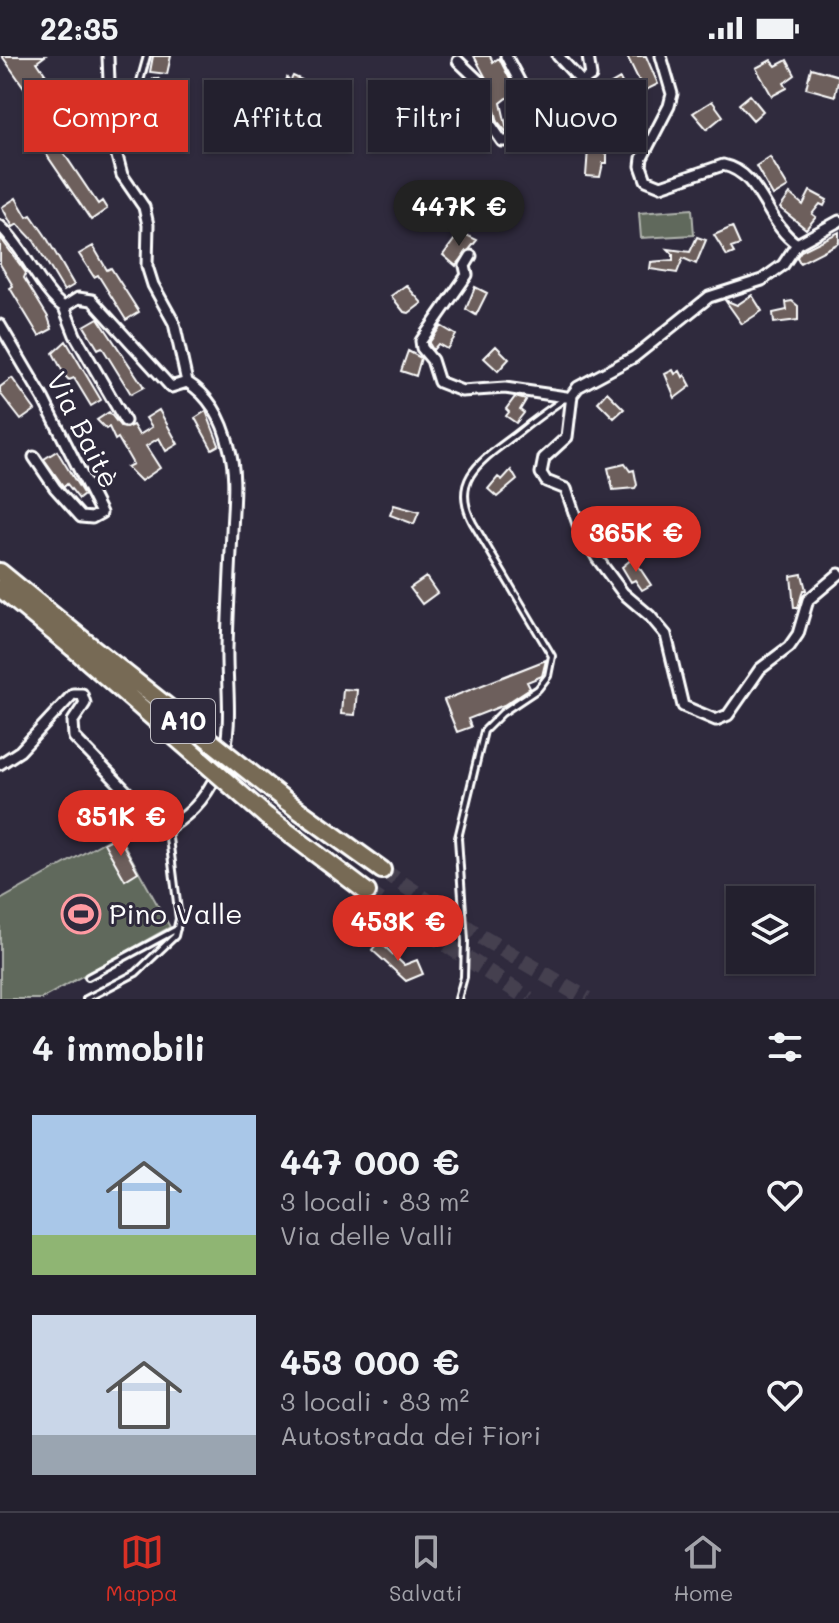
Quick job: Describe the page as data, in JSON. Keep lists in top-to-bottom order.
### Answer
{
  "streets": {
    "highway": ["A10"],
    "street": ["Via Baitè"]
  },
  "places": {
    "sports": ["Pino Valle"]
  },
  "page": {
    "status": "22:35",
    "chip": [
      "Compra",
      "Affitta",
      "Filtri",
      "Nuovo"
    ],
    "price": [
      "447K €",
      "365K €",
      "351K €",
      "453K €"
    ],
    "heading": "4 immobili",
    "list": [
      {
        "name": "447 000 €",
        "note": "3 locali · 83 m² · Via delle Valli"
      },
      {
        "name": "453 000 €",
        "note": "3 locali · 83 m² · Autostrada dei Fiori"
      }
    ],
    "tabs": ["Mappa", "Salvati", "Home"]
  }
}
